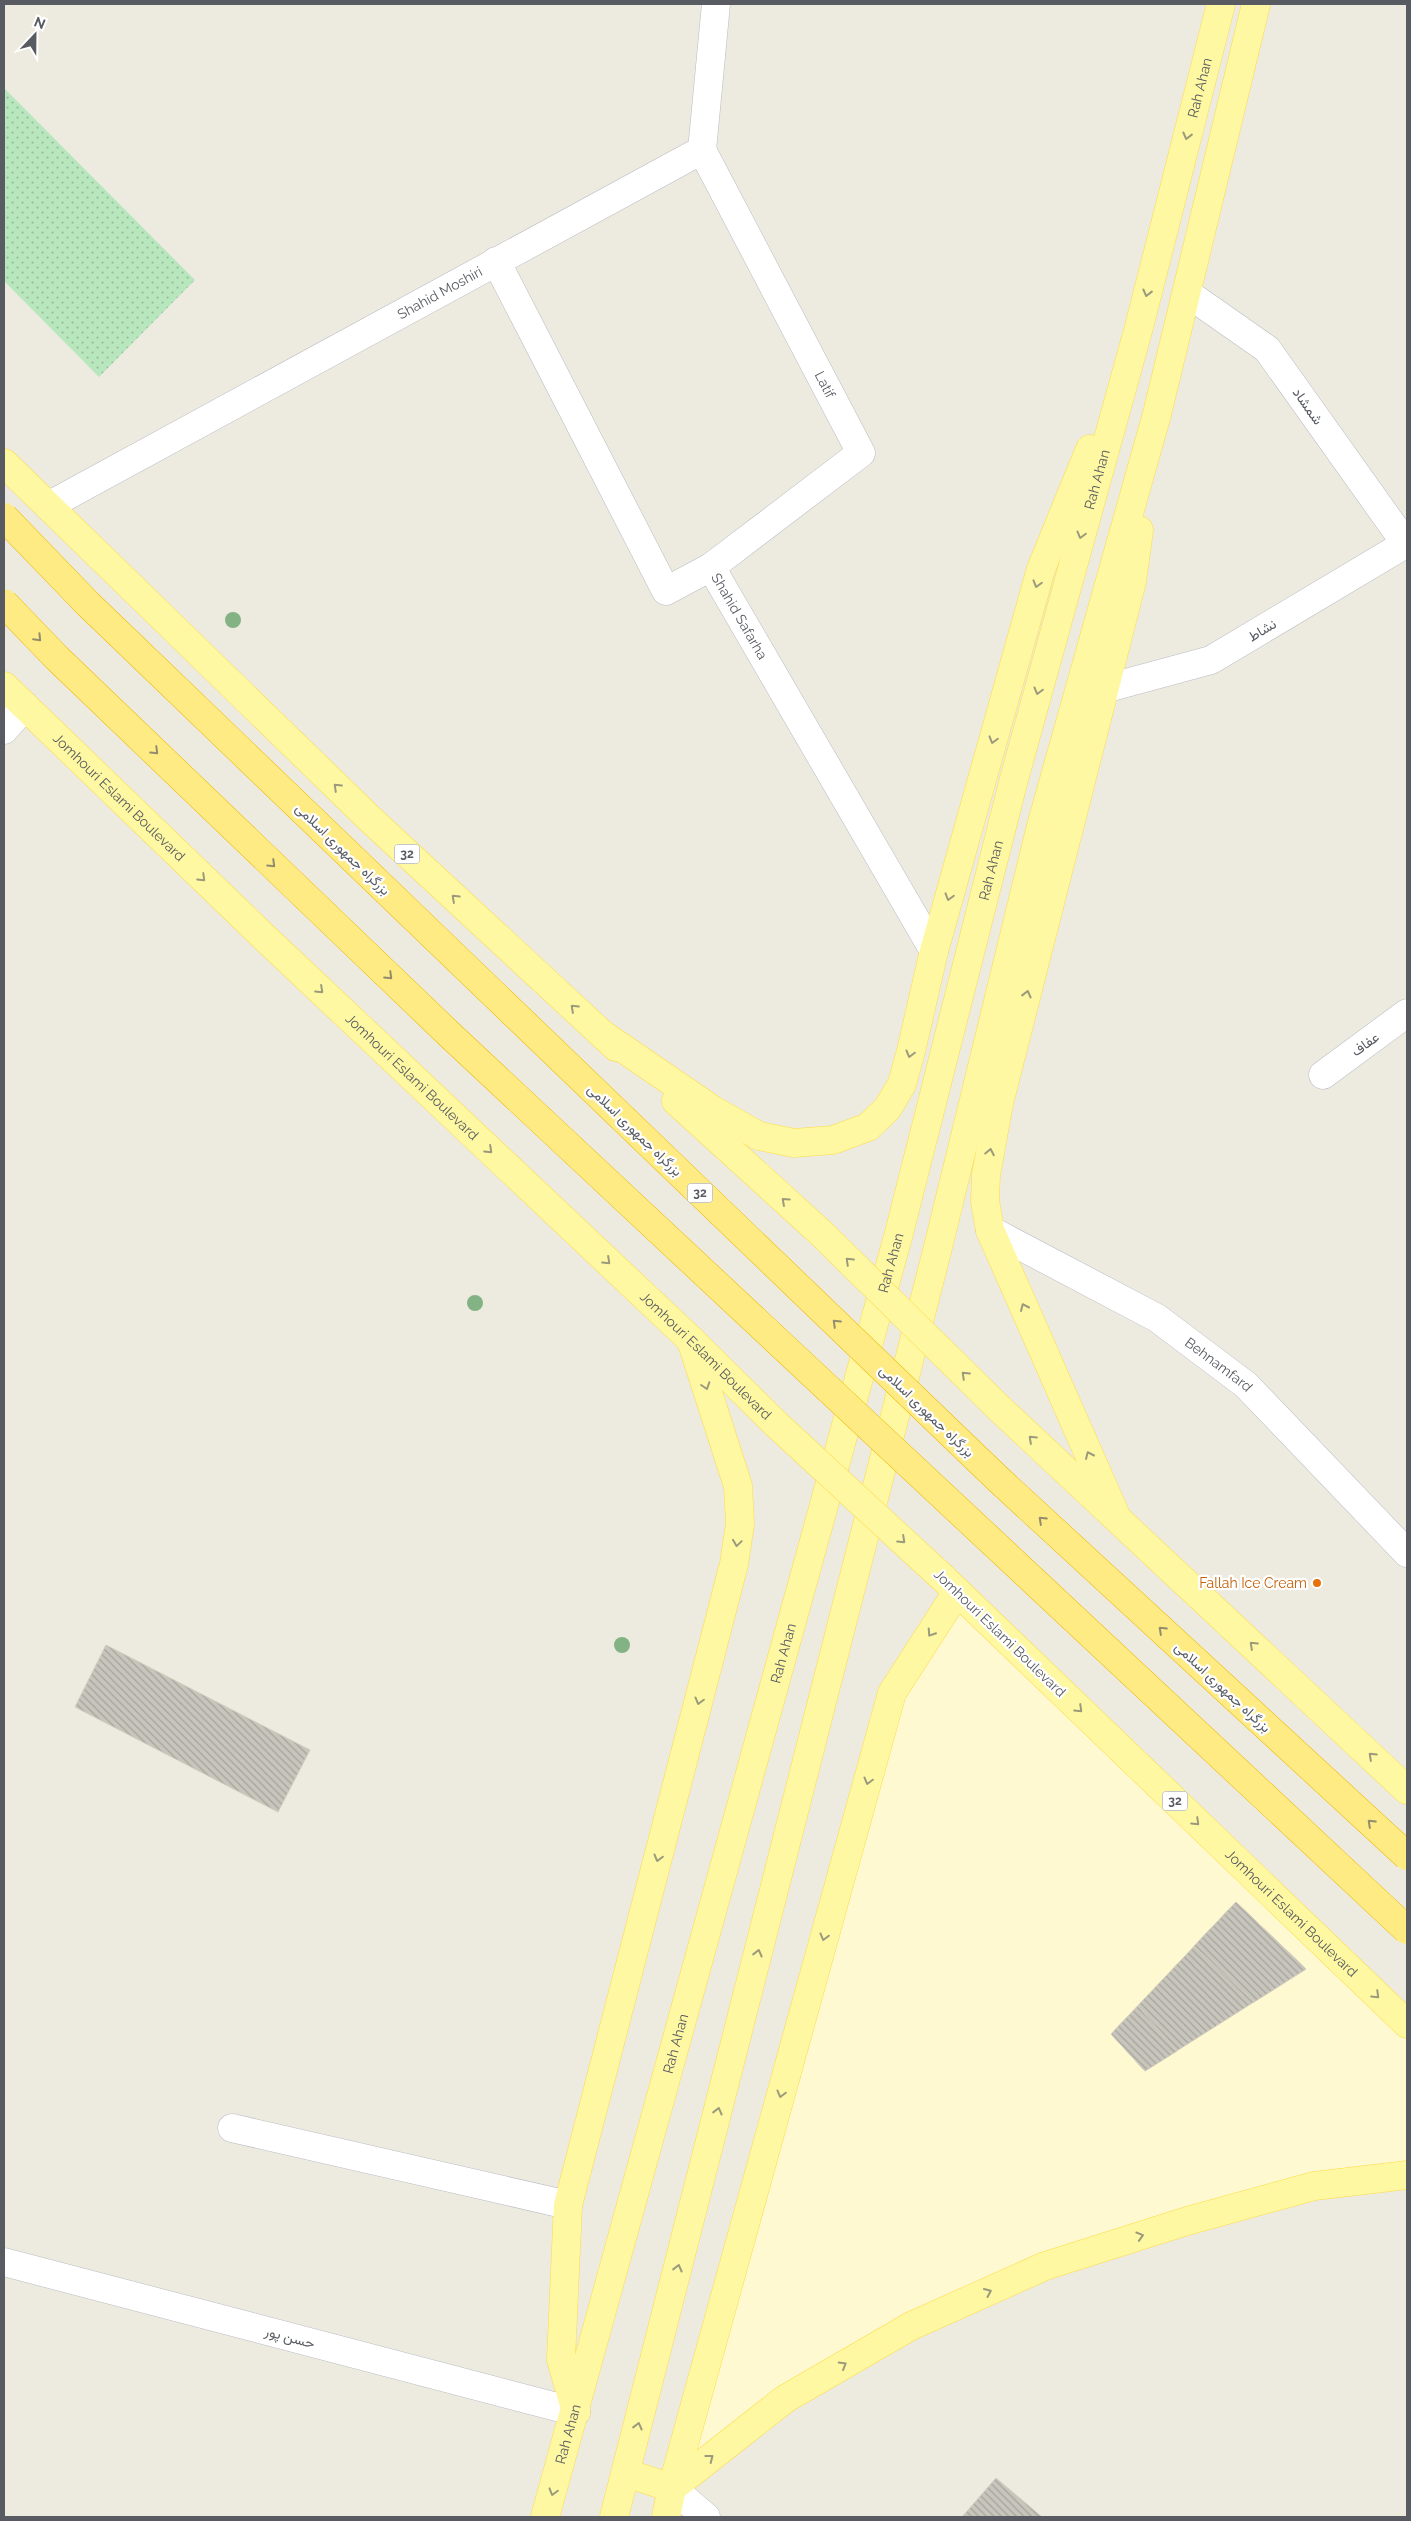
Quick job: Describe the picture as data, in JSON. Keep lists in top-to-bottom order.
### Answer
{
  "streets": {
    "highway": ["بزرگراه جمهوری اسلامی", "32"],
    "main road": ["Rah Ahan", "Jomhouri Eslami Boulevard"],
    "street": [
      "Shahid Moshiri",
      "Latif",
      "شمشاد",
      "Shahid Safarha",
      "نشاط",
      "عفاف",
      "Behnamfard",
      "حسن پور"
    ]
  },
  "crossings": [
    ["Rah Ahan", "حسن پور"],
    ["Shahid Moshiri", "Latif"],
    ["Shahid Moshiri", "Shahid Safarha"],
    ["Shahid Moshiri", "32"],
    ["Latif", "Shahid Safarha"],
    ["شمشاد", "نشاط"]
  ],
  "places": ["Fallah Ice Cream"],
  "north": "top"
}
